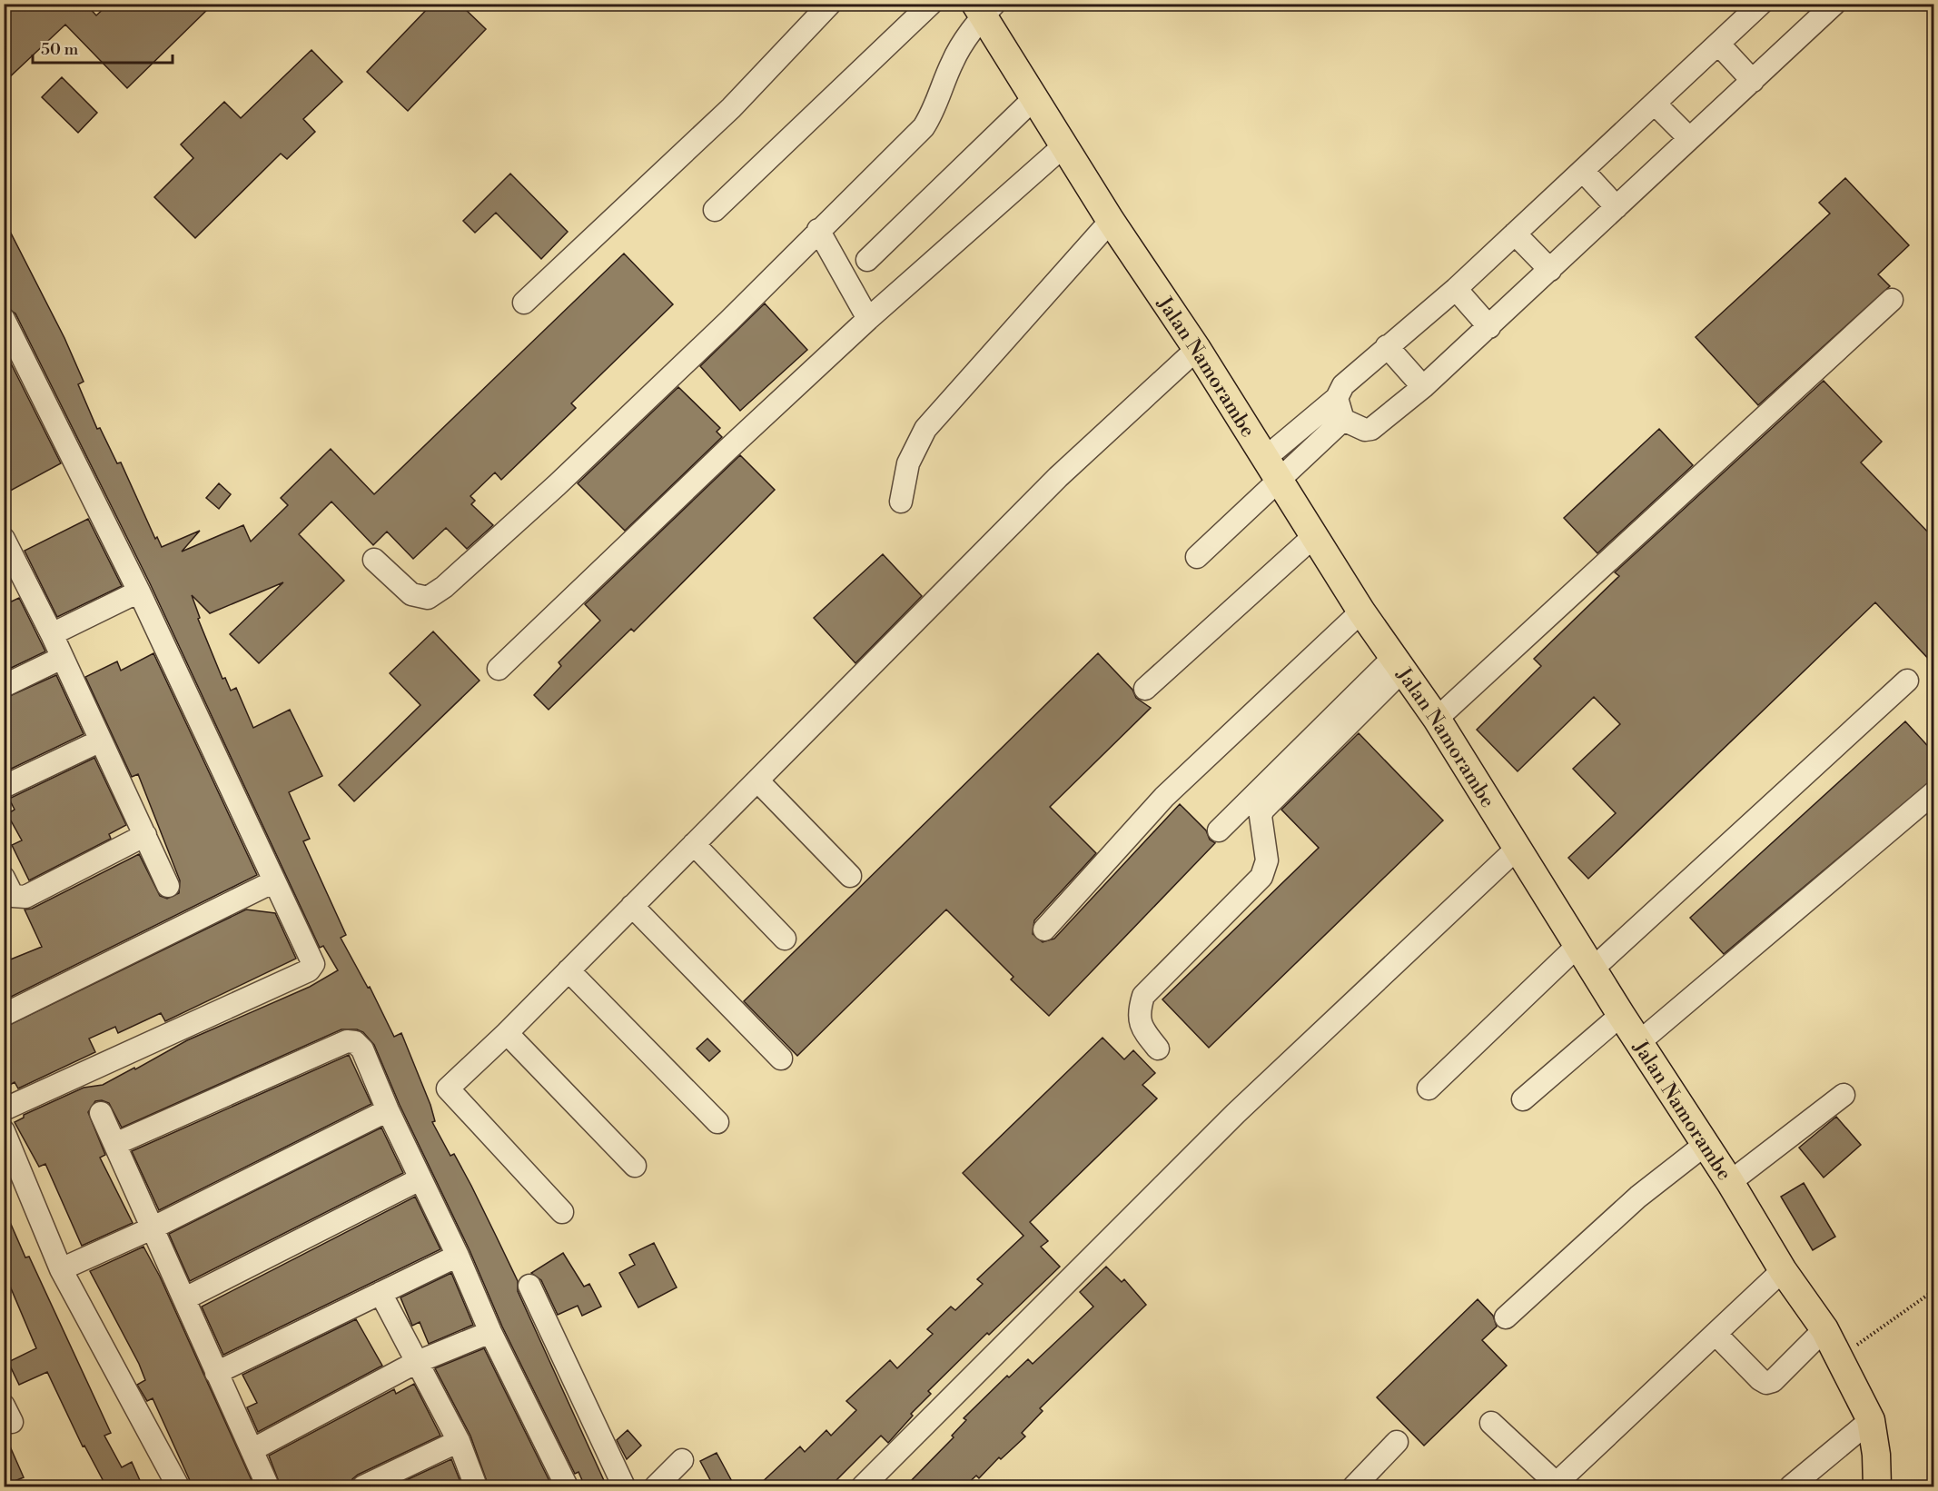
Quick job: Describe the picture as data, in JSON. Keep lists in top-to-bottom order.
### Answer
{
  "streets": {
    "main road": ["Jalan Namorambe"]
  },
  "scale_bar": "50 m"
}
